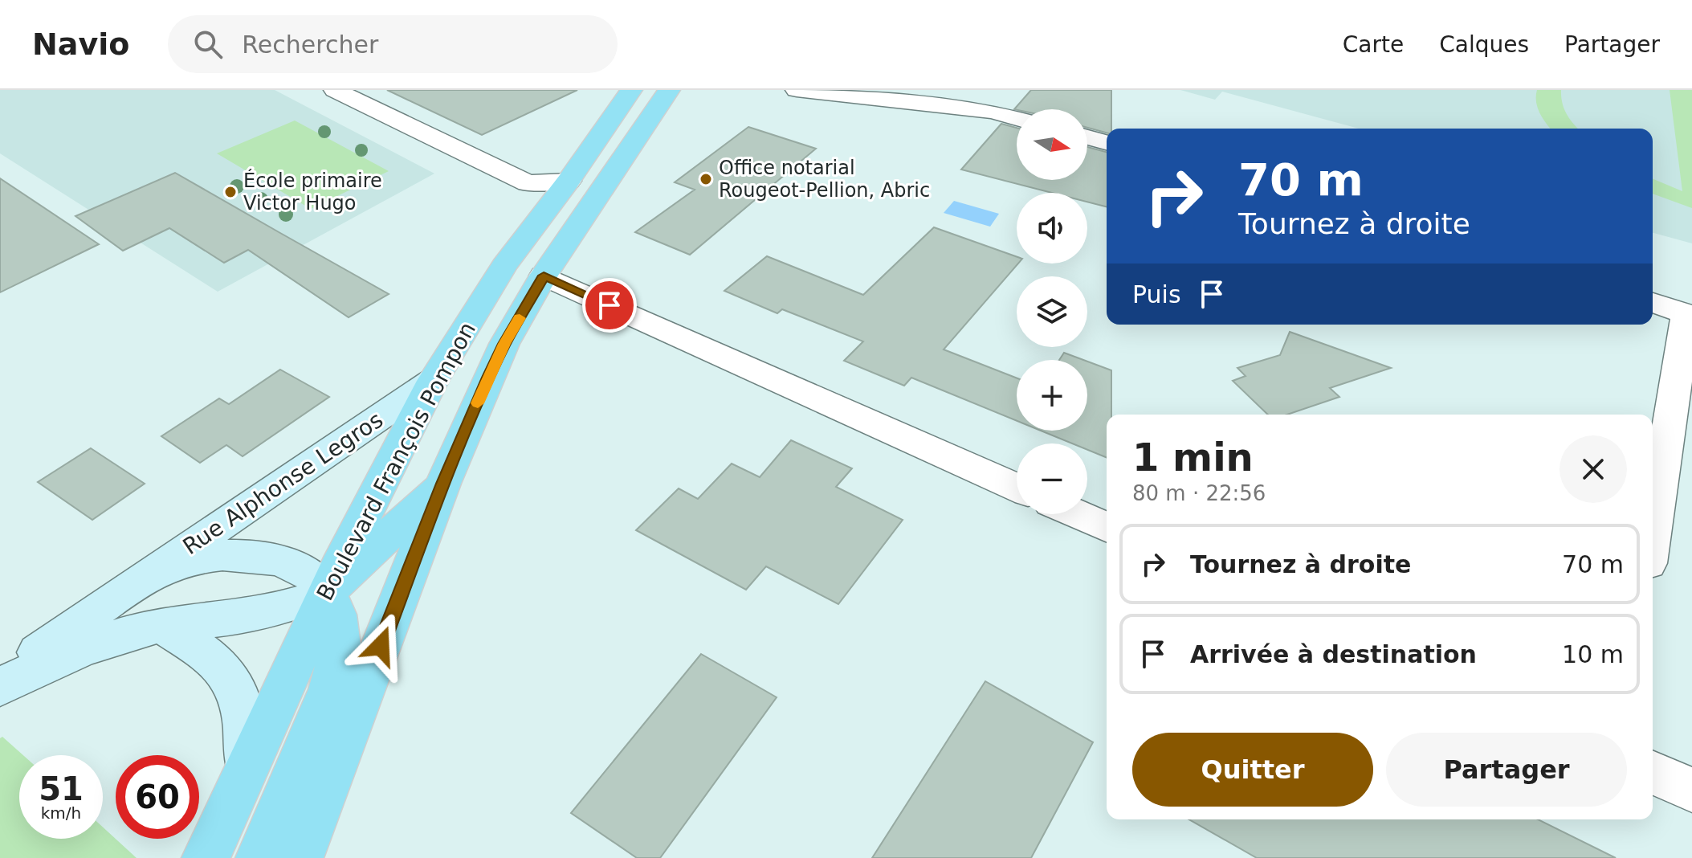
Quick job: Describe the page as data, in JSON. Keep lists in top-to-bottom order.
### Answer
{
  "streets": {
    "main road": ["Boulevard François Pompon"],
    "street": ["Rue Alphonse Legros"]
  },
  "crossings": [
    ["Boulevard François Pompon", "Rue Alphonse Legros"]
  ],
  "places": ["Office notarial Rougeot-Pellion, Abric", "École primaire Victor Hugo"],
  "north": "right",
  "page": {
    "header": "Navio",
    "search": "Rechercher",
    "nav": ["Carte", "Calques", "Partager"],
    "map_buttons": ["+", "−"],
    "turn": ["70 m", "Tournez à droite"],
    "then": "Puis",
    "heading": ["1 min", "80 m · 22:56"],
    "list": [
      {
        "name": "Tournez à droite",
        "value": "70 m"
      },
      {
        "name": "Arrivée à destination",
        "value": "10 m"
      }
    ],
    "buttons": ["Quitter", "Partager"],
    "speed": "51 km/h",
    "limit": "60"
  }
}
